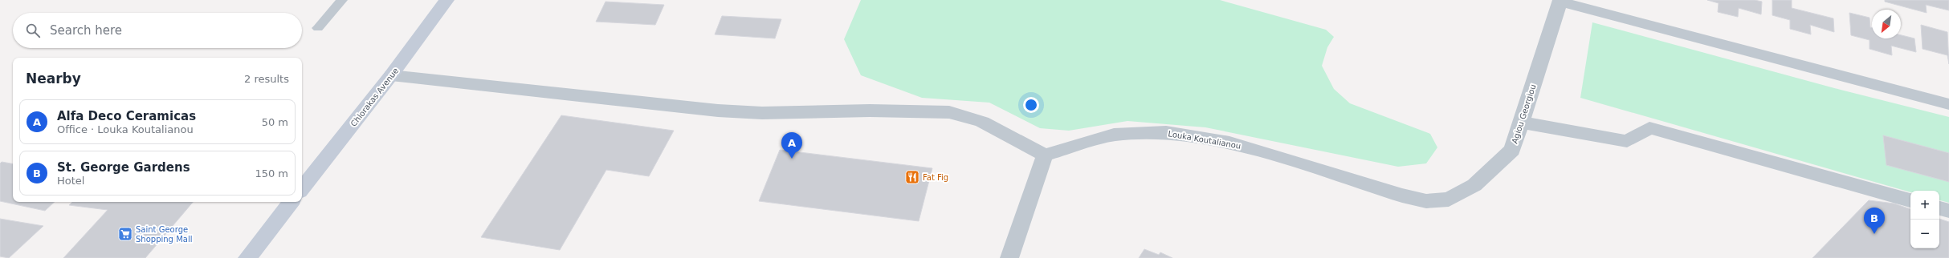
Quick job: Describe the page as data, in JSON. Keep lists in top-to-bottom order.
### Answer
{
  "streets": {
    "main road": ["Chlorakas Avenue"],
    "street": ["Agiou Georgiou", "Louka Koutalianou"]
  },
  "crossings": [
    ["Agiou Georgiou", "Louka Koutalianou"]
  ],
  "places": {
    "restaurant": ["Fat Fig"],
    "supermarket": ["Saint George Shopping Mall"]
  },
  "north": "bottom left",
  "page": {
    "search": "Search here",
    "heading": ["Nearby", "2 results"],
    "list": [
      {
        "mark": "A",
        "name": "Alfa Deco Ceramicas",
        "note": "Office · Louka Koutalianou",
        "value": "50 m"
      },
      {
        "mark": "B",
        "name": "St. George Gardens",
        "note": "Hotel",
        "value": "150 m"
      }
    ],
    "pins": ["A", "B"],
    "map_buttons": ["+", "−"]
  }
}
